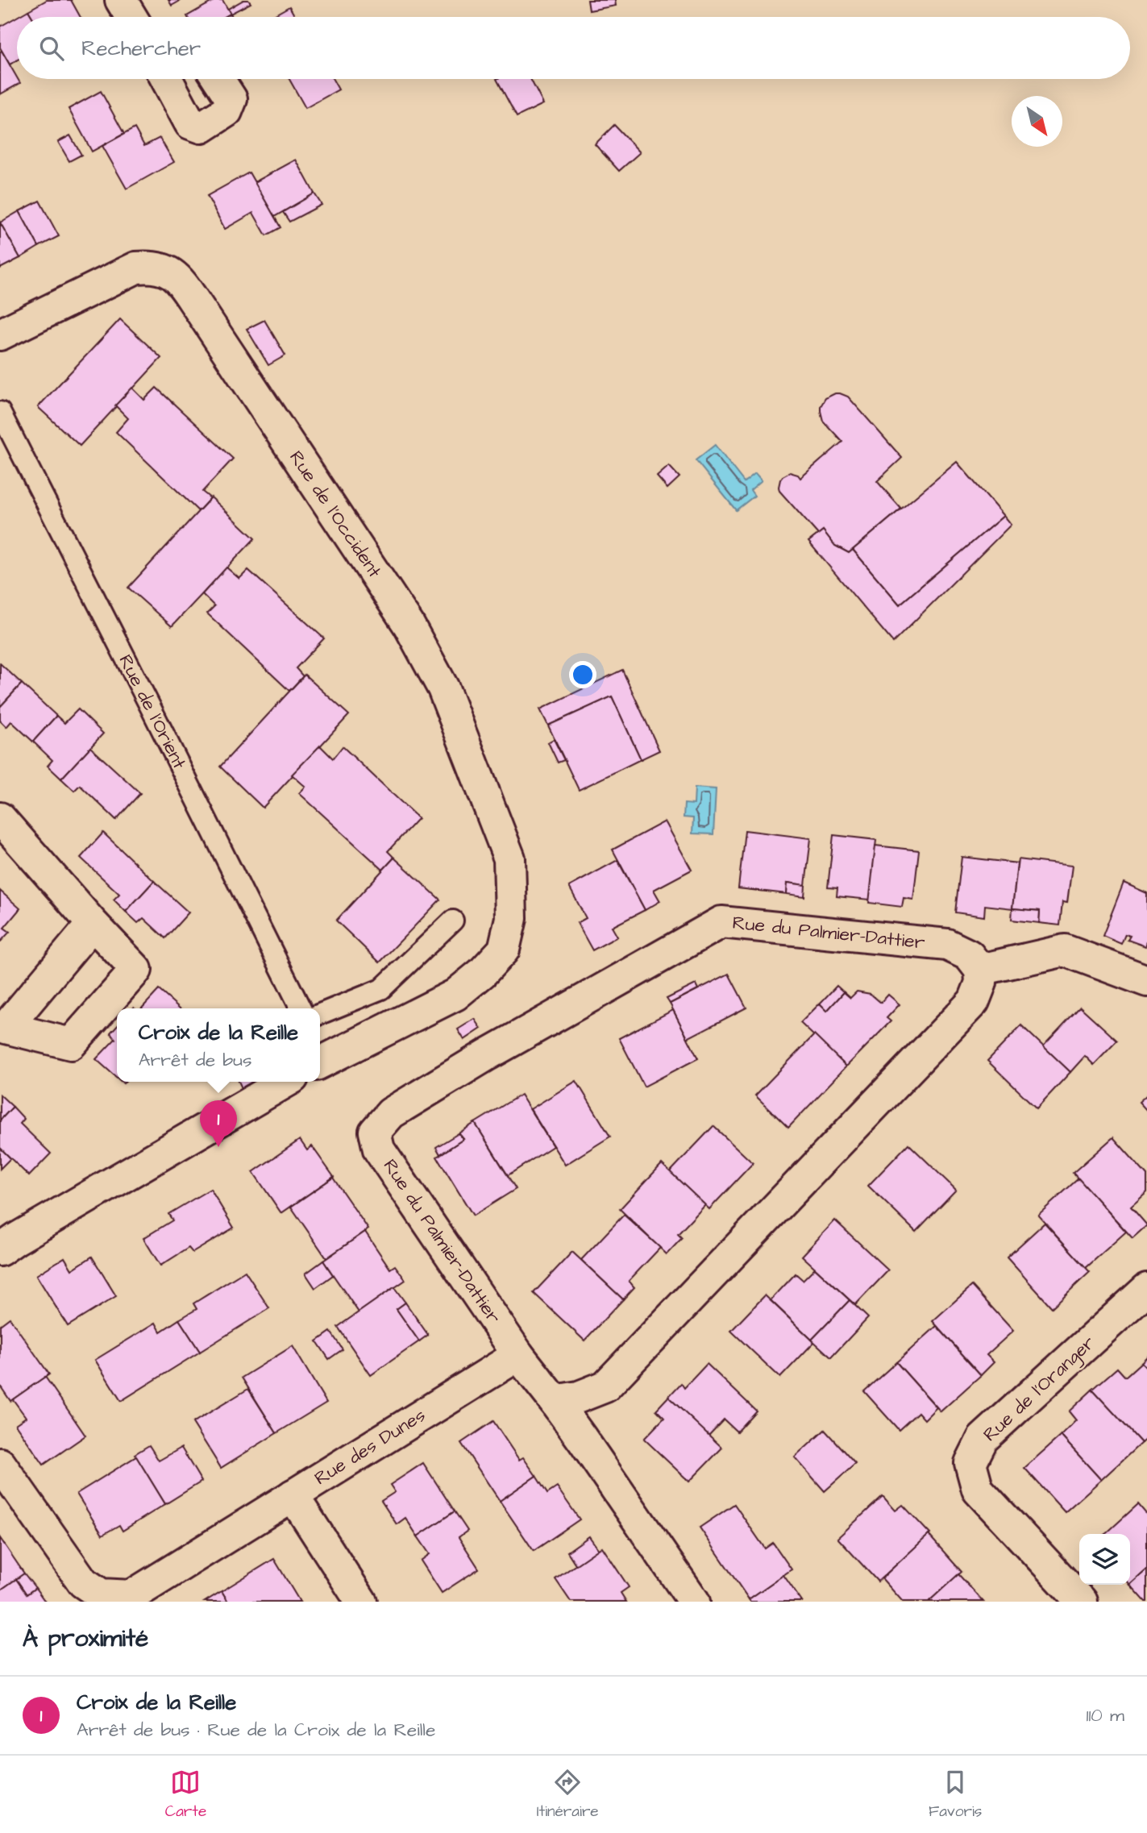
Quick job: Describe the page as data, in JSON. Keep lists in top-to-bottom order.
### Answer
{
  "streets": {
    "street": [
      "Rue de l'Occident",
      "Rue du Palmier-Dattier",
      "Rue de l'Oranger",
      "Rue des Dunes"
    ],
    "lane": ["Rue de l'Orient"]
  },
  "crossings": [
    ["Rue du Palmier-Dattier", "Rue des Dunes"]
  ],
  "north": "bottom right",
  "page": {
    "search": "Rechercher",
    "popup": ["Croix de la Reille", "Arrêt de bus"],
    "pins": "1",
    "heading": "À proximité",
    "list": [
      {
        "mark": "1",
        "name": "Croix de la Reille",
        "note": "Arrêt de bus · Rue de la Croix de la Reille",
        "value": "110 m"
      }
    ],
    "nav": ["Carte", "Itinéraire", "Favoris"]
  }
}
